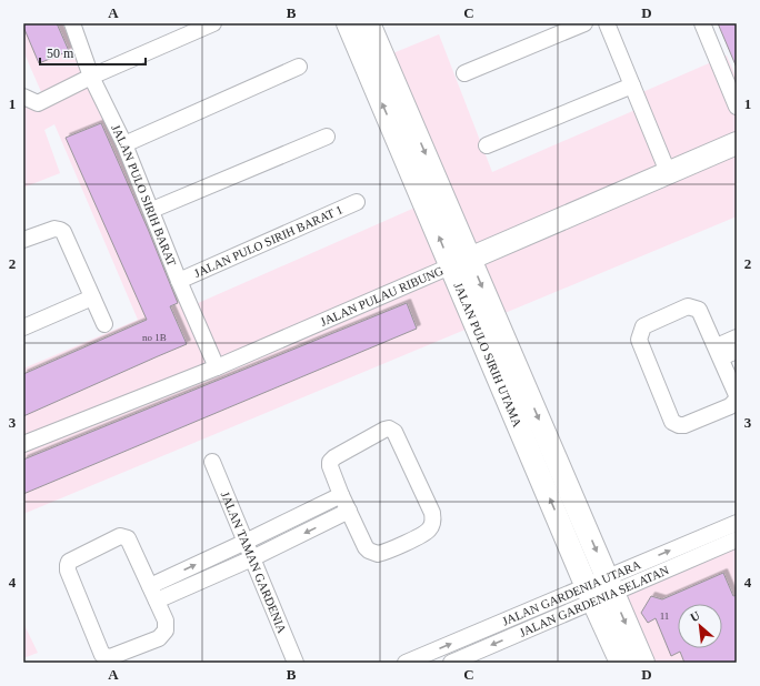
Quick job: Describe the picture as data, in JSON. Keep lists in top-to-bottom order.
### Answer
{
  "streets": {
    "main road": ["JALAN PULAU RIBUNG", "JALAN PULO SIRIH UTAMA"],
    "street": [
      "JALAN PULO SIRIH BARAT",
      "JALAN PULO SIRIH BARAT 1",
      "JALAN TAMAN GARDENIA",
      "JALAN GARDENIA UTARA",
      "JALAN GARDENIA SELATAN"
    ]
  },
  "crossings": [
    ["JALAN PULO SIRIH BARAT", "JALAN PULO SIRIH BARAT 1"],
    ["JALAN PULO SIRIH BARAT", "JALAN PULAU RIBUNG"],
    ["JALAN PULAU RIBUNG", "JALAN PULO SIRIH UTAMA"],
    ["JALAN PULO SIRIH UTAMA", "JALAN GARDENIA UTARA"],
    ["JALAN PULO SIRIH UTAMA", "JALAN GARDENIA SELATAN"],
    ["JALAN GARDENIA UTARA", "JALAN GARDENIA SELATAN"]
  ],
  "one_way": ["JALAN GARDENIA UTARA", "JALAN GARDENIA SELATAN"],
  "house_numbers": ["no 1B", "11"],
  "scale_bar": "50 m",
  "north": "top left",
  "grid": {
    "columns": [
      "A",
      "B",
      "C",
      "D"
    ],
    "rows": [
      "1",
      "2",
      "3",
      "4"
    ]
  }
}
